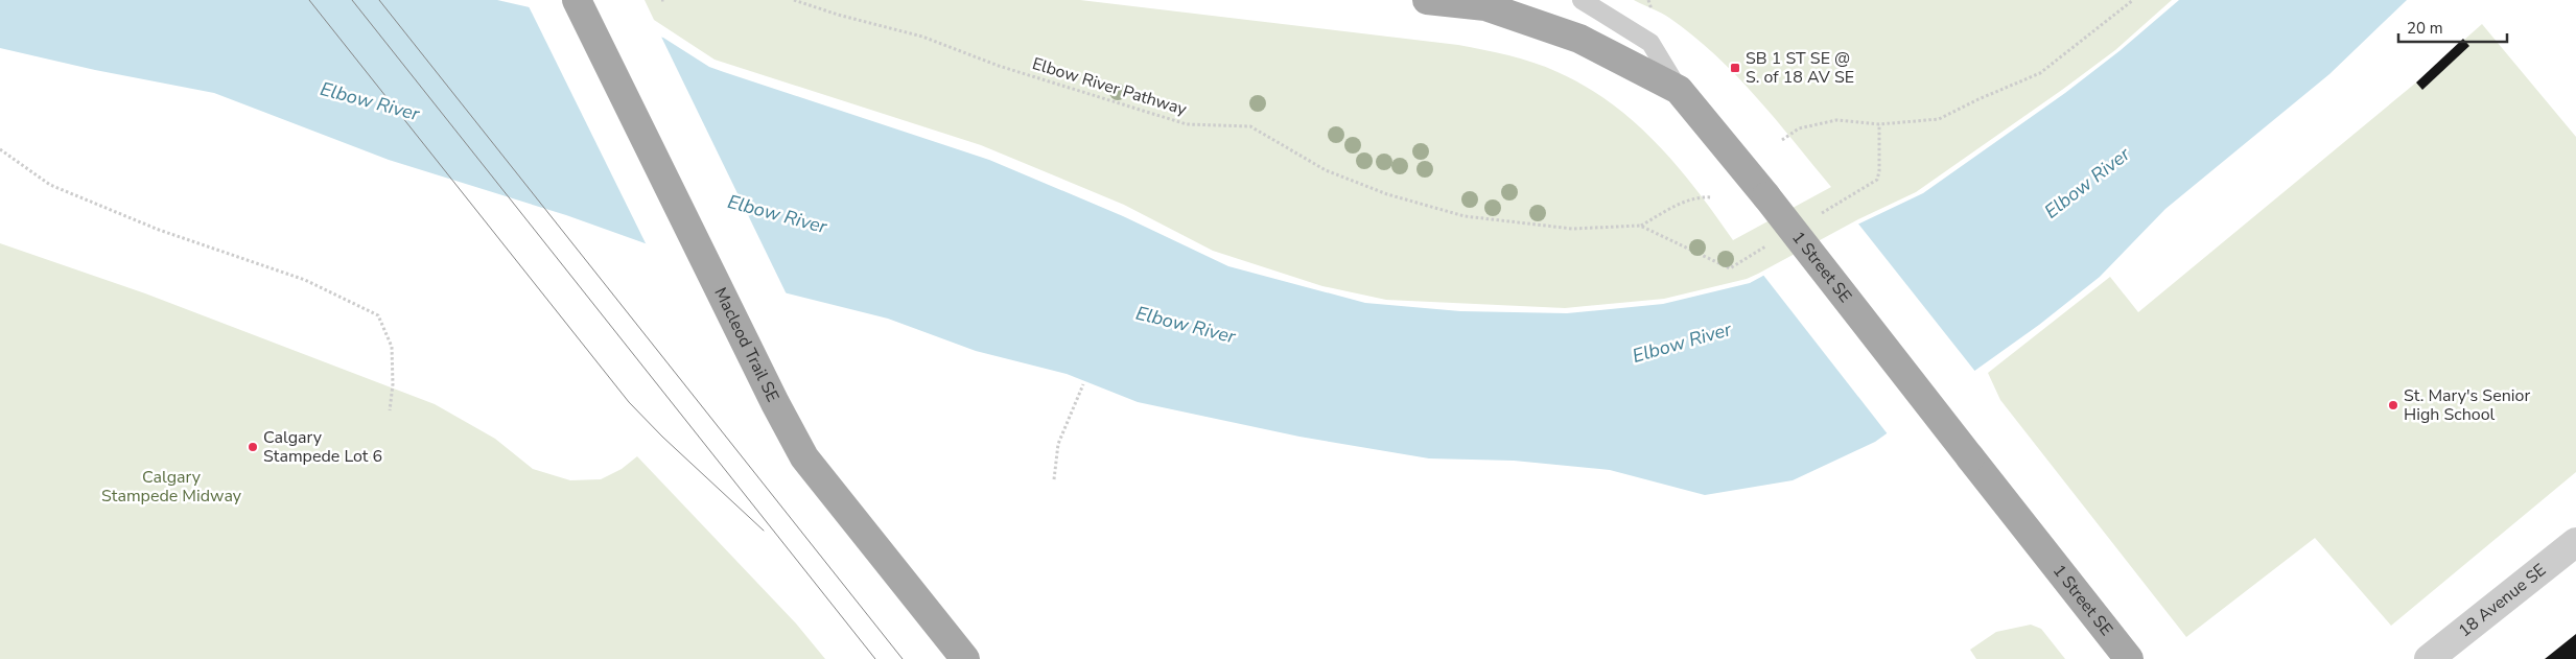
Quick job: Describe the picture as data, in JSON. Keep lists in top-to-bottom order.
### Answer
{
  "streets": {
    "main road": ["1 Street SE", "Macleod Trail SE"],
    "street": ["18 Avenue SE"],
    "path": ["Elbow River Pathway"]
  },
  "water": ["Elbow River"],
  "parks": ["Calgary Stampede Midway"],
  "places": {
    "transit": ["SB 1 ST SE @ S. of 18 AV SE"],
    "other": ["St. Mary's Senior High School", "Calgary Stampede Lot 6"]
  },
  "scale_bar": "20 m"
}
